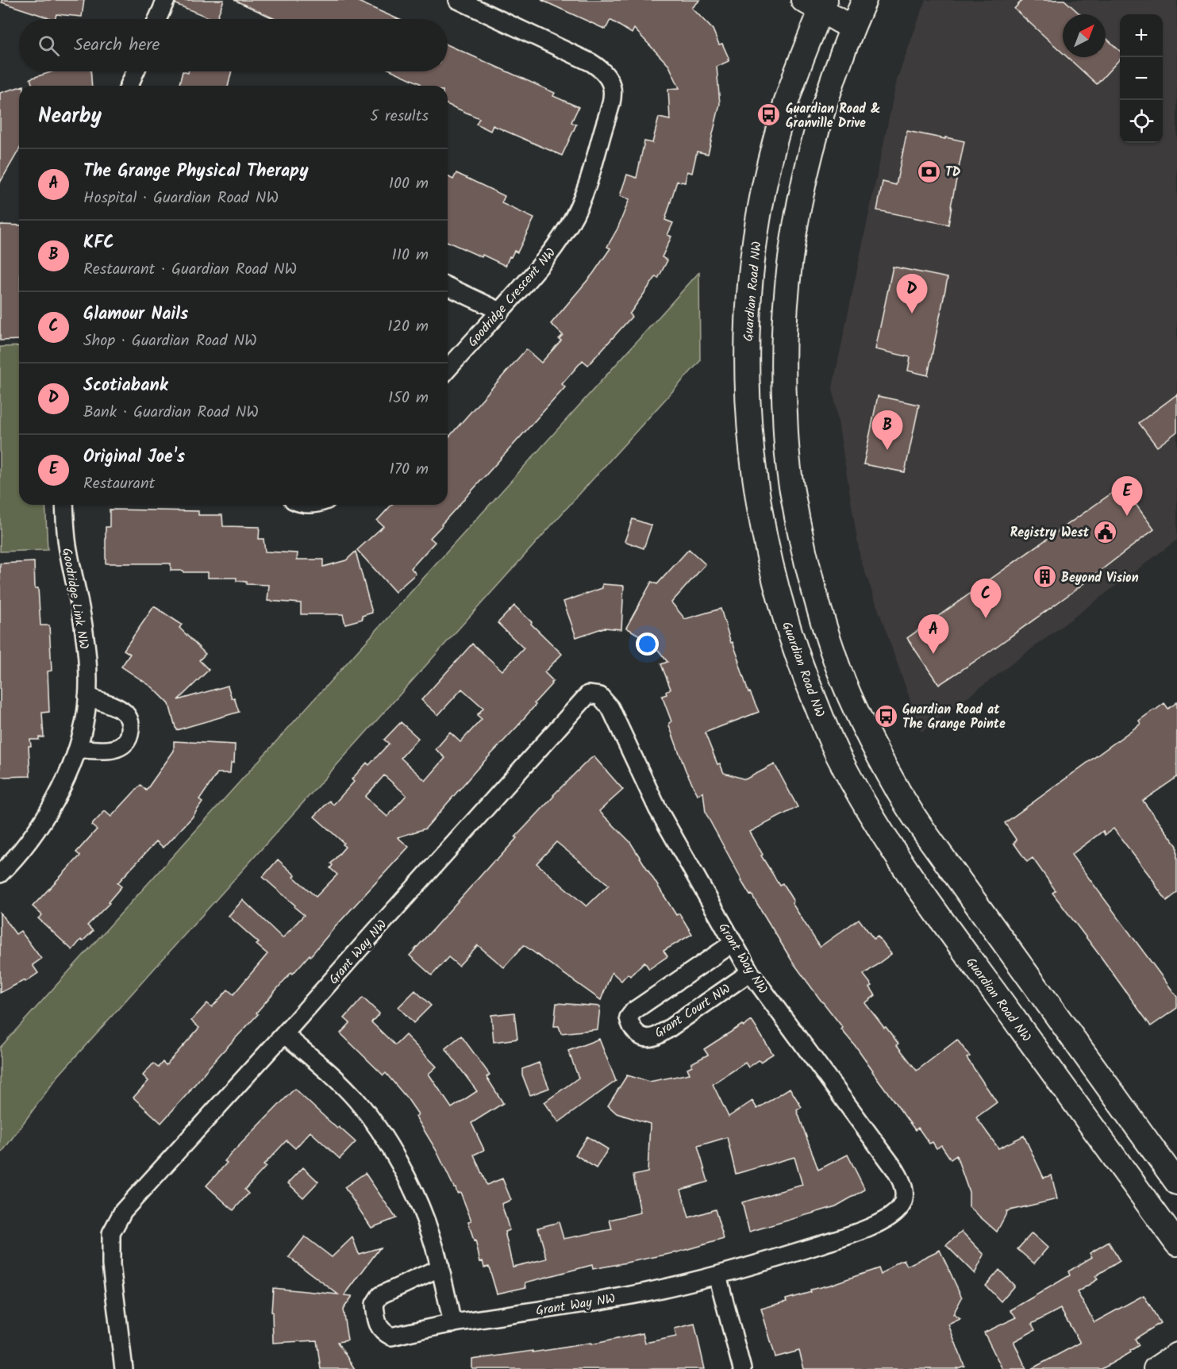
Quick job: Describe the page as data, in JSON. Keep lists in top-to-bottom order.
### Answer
{
  "streets": {
    "main road": ["Guardian Road NW"],
    "street": [
      "Goodridge Crescent NW",
      "Goodridge Link NW",
      "Grant Way NW",
      "Grant Court NW"
    ]
  },
  "crossings": [
    ["Grant Way NW", "Grant Court NW"]
  ],
  "places": {
    "bus stop": ["Guardian Road & Granville Drive", "Guardian Road at The Grange Pointe"],
    "bank": ["TD"],
    "public building": ["Registry West"],
    "building": ["Beyond Vision"]
  },
  "north": "top right",
  "page": {
    "map_buttons": ["+", "−"],
    "search": "Search here",
    "heading": ["Nearby", "5 results"],
    "list": [
      {
        "mark": "A",
        "name": "The Grange Physical Therapy",
        "note": "Hospital · Guardian Road NW",
        "value": "100 m"
      },
      {
        "mark": "B",
        "name": "KFC",
        "note": "Restaurant · Guardian Road NW",
        "value": "110 m"
      },
      {
        "mark": "C",
        "name": "Glamour Nails",
        "note": "Shop · Guardian Road NW",
        "value": "120 m"
      },
      {
        "mark": "D",
        "name": "Scotiabank",
        "note": "Bank · Guardian Road NW",
        "value": "150 m"
      },
      {
        "mark": "E",
        "name": "Original Joe's",
        "note": "Restaurant",
        "value": "170 m"
      }
    ],
    "pins": [
      "D",
      "B",
      "E",
      "C",
      "A"
    ]
  }
}
